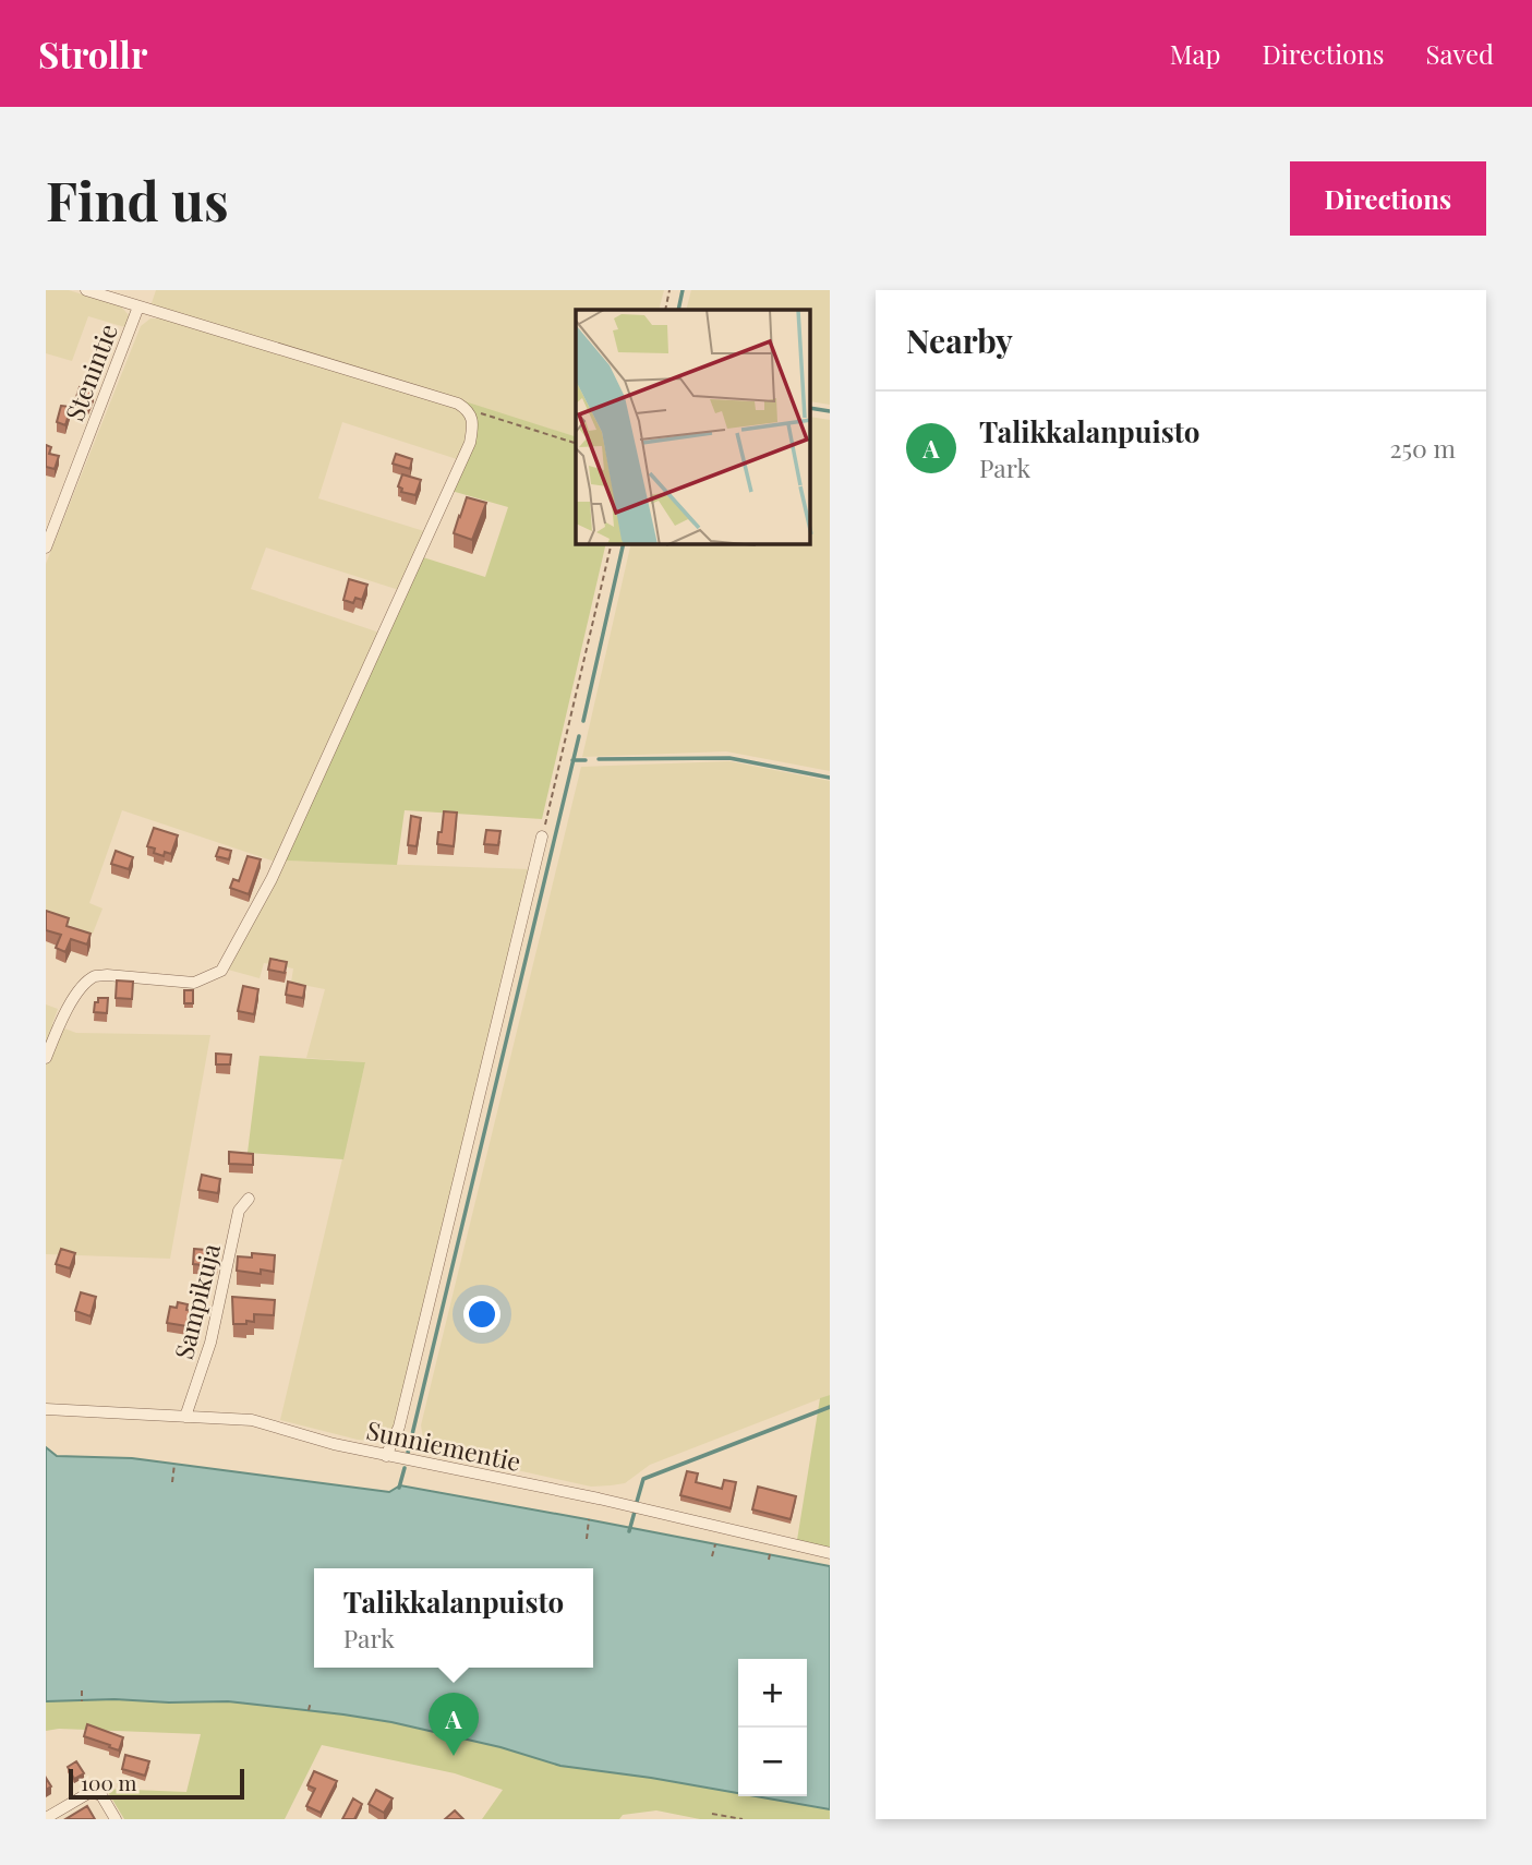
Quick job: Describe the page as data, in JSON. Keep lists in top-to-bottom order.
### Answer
{
  "streets": {
    "street": ["Stenintie", "Sampikuja", "Sunniementie"]
  },
  "crossings": [
    ["Sampikuja", "Sunniementie"]
  ],
  "scale_bar": "100 m",
  "page": {
    "header": "Strollr",
    "nav": ["Map", "Directions", "Saved"],
    "buttons": "Directions",
    "title": "Find us",
    "heading": "Nearby",
    "list": [
      {
        "mark": "A",
        "name": "Talikkalanpuisto",
        "note": "Park",
        "value": "250 m"
      }
    ],
    "popup": ["Talikkalanpuisto", "Park"],
    "map_buttons": ["+", "−"],
    "pins": "A",
    "scale": "100 m"
  }
}
